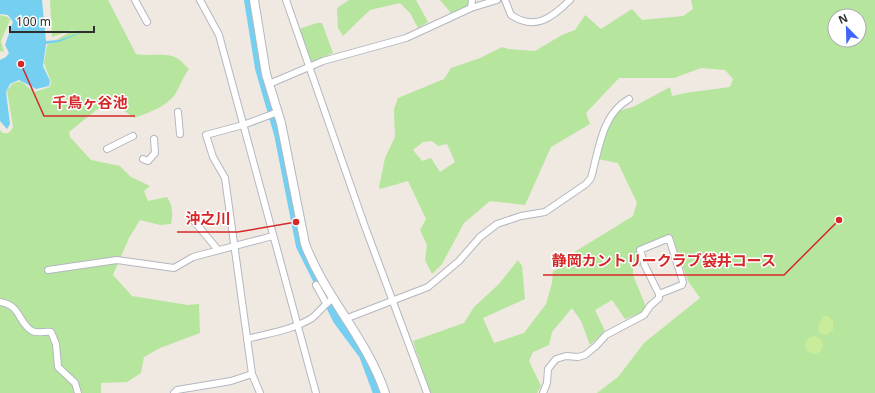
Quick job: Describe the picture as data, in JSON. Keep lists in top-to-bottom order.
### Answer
{
  "places": ["千鳥ヶ谷池", "静岡カントリークラブ袋井コース", "沖之川"],
  "scale_bar": "100 m",
  "north": "top left"
}
